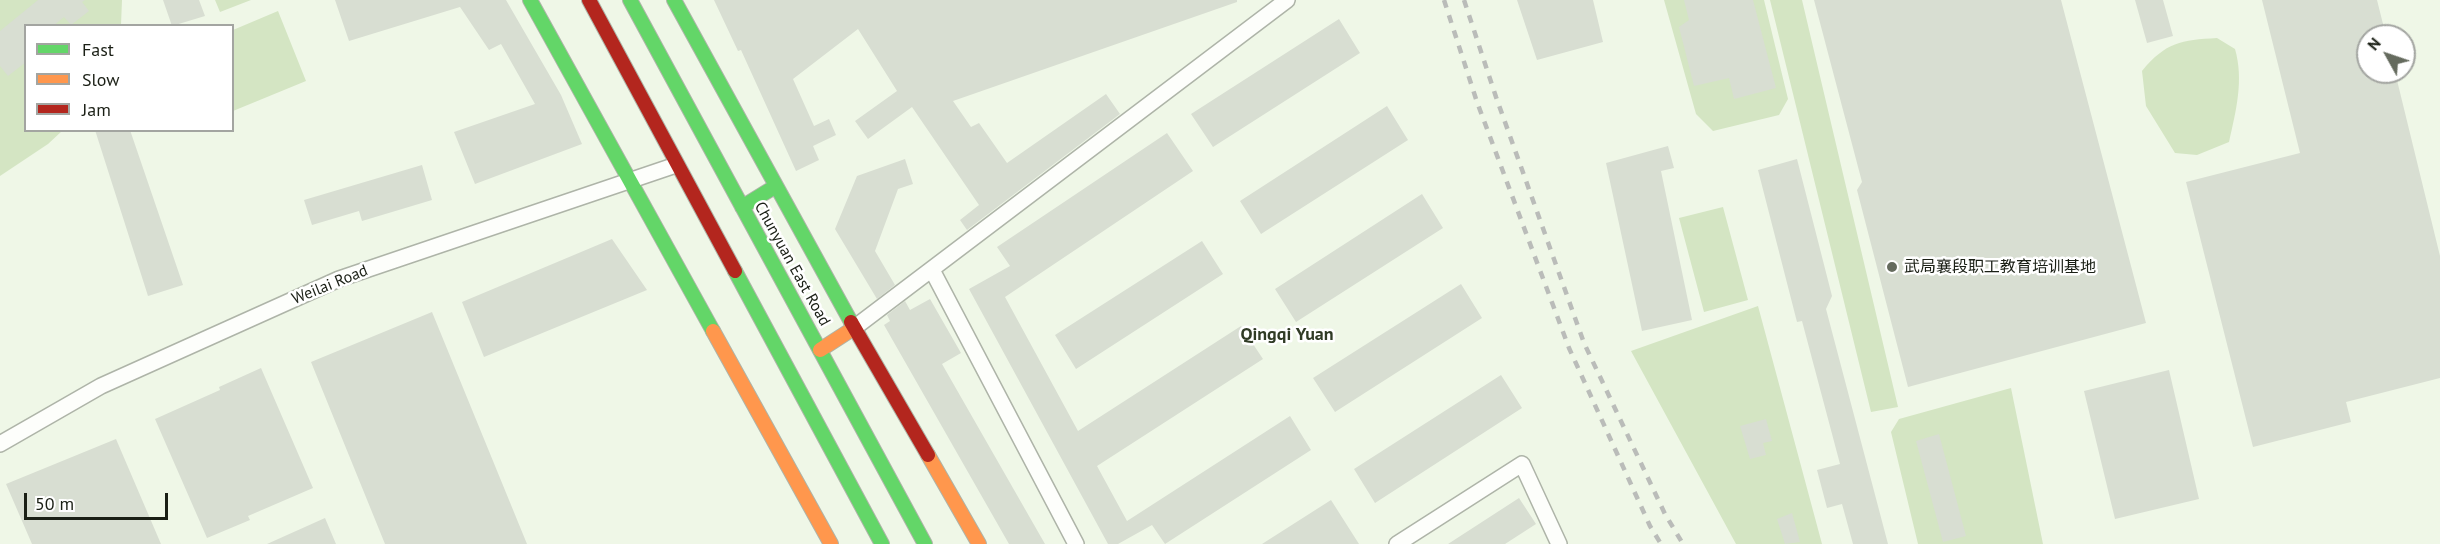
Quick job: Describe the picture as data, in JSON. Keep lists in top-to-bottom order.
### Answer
{
  "streets": {
    "street": ["Chunyuan East Road", "Weilai Road"]
  },
  "districts": ["Qingqi Yuan"],
  "places": ["武局襄段职工教育培训基地"],
  "legend": ["Fast", "Slow", "Jam"],
  "scale_bar": "50 m",
  "north": "top left"
}
